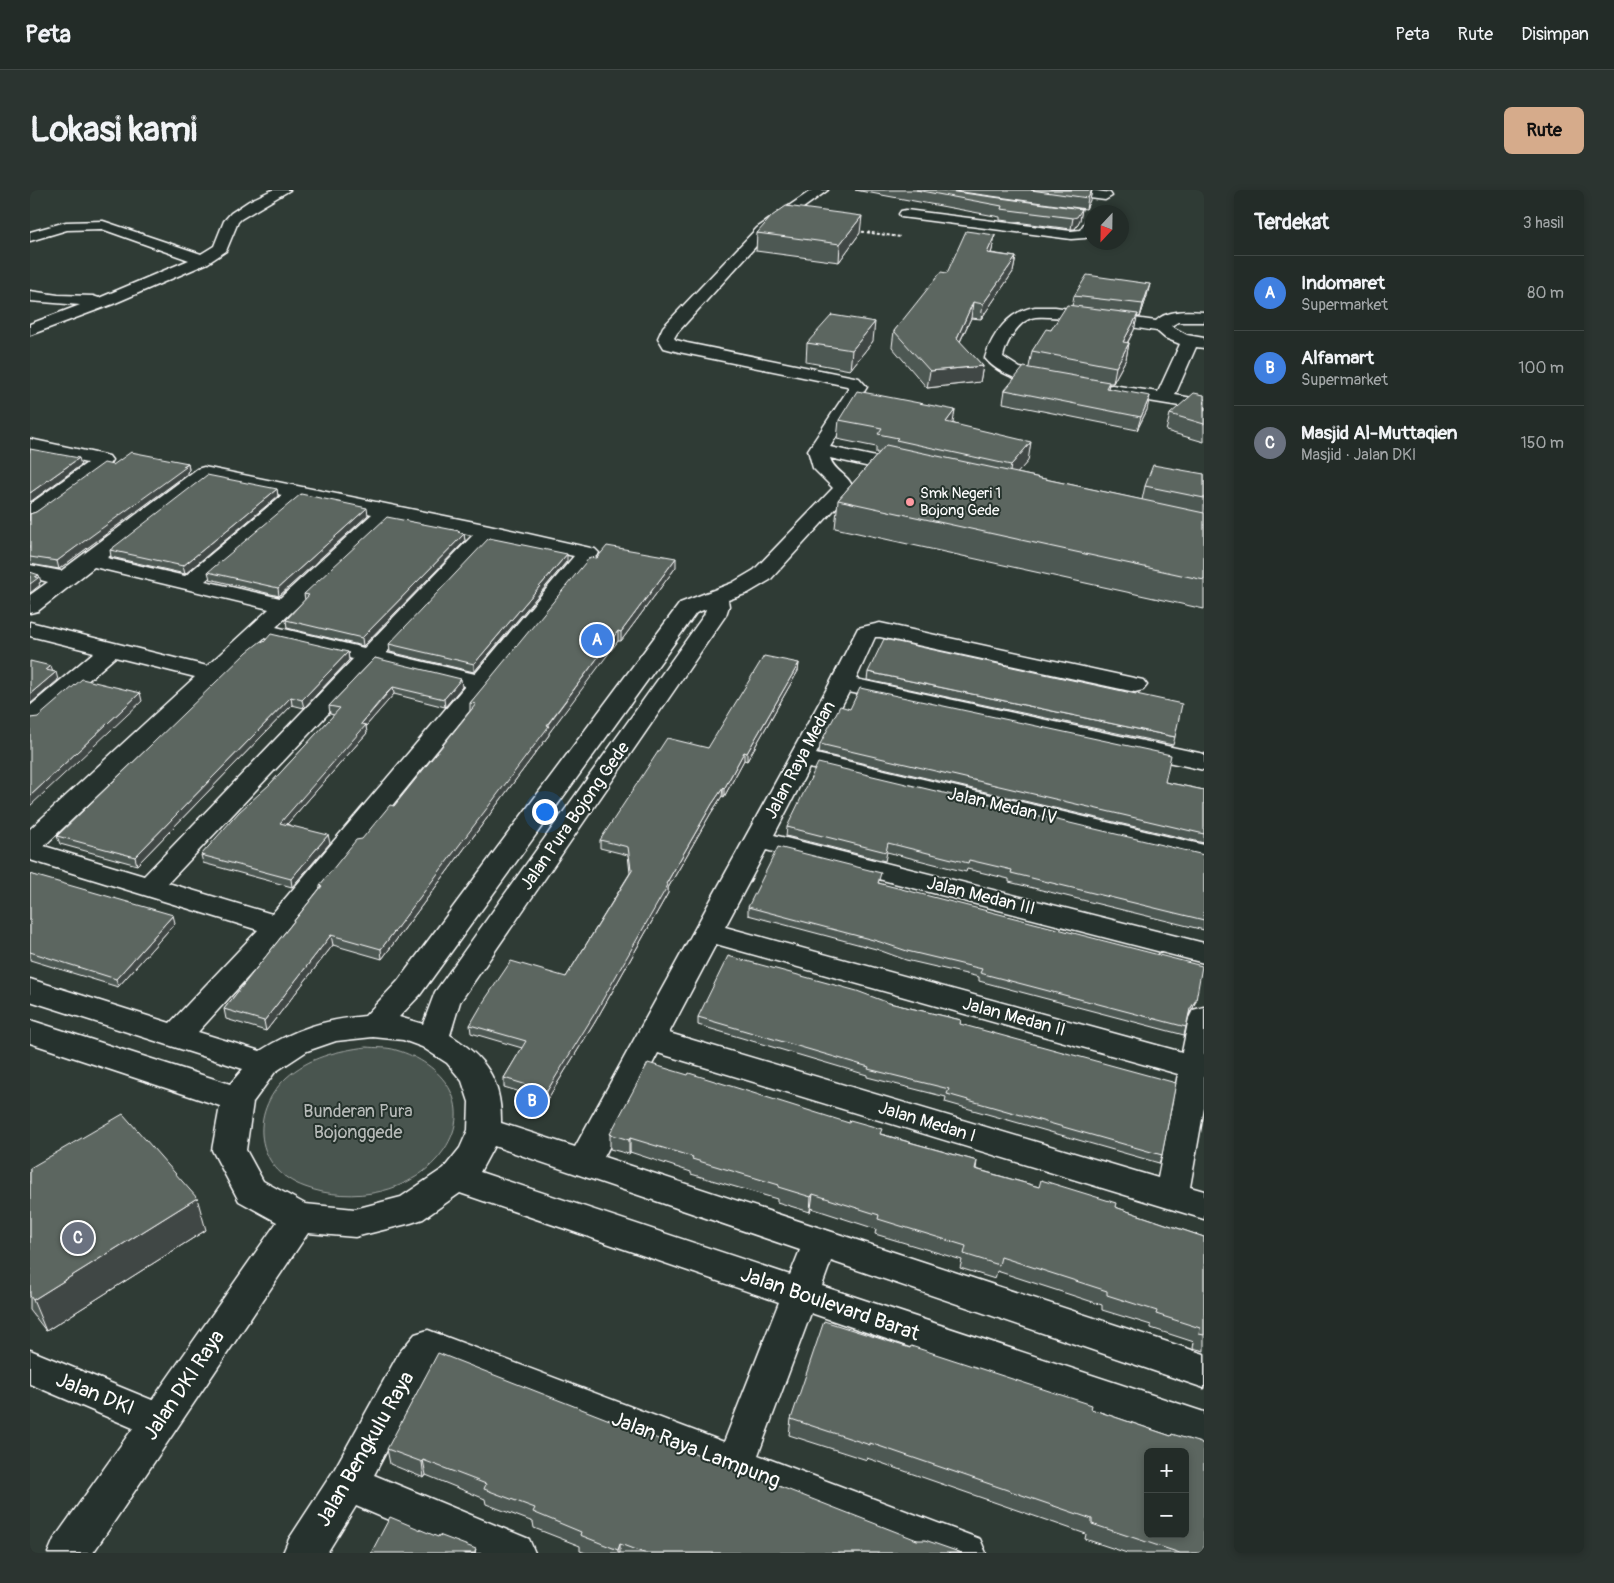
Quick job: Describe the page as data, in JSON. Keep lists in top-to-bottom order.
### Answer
{
  "streets": {
    "street": [
      "Jalan Raya Medan",
      "Jalan Medan IV",
      "Jalan Pura Bojong Gede",
      "Jalan Medan III",
      "Jalan Medan II",
      "Jalan Medan I",
      "Jalan Boulevard Barat",
      "Jalan DKI Raya",
      "Jalan DKI",
      "Jalan Bengkulu Raya",
      "Jalan Raya Lampung"
    ]
  },
  "crossings": [
    ["Jalan Raya Medan", "Jalan Medan IV"],
    ["Jalan Raya Medan", "Jalan Medan III"],
    ["Jalan Raya Medan", "Jalan Medan II"],
    ["Jalan Raya Medan", "Jalan Medan I"],
    ["Jalan DKI Raya", "Jalan DKI"],
    ["Jalan Bengkulu Raya", "Jalan Raya Lampung"]
  ],
  "parks": ["Bunderan Pura Bojonggede"],
  "places": ["Smk Negeri 1 Bojong Gede"],
  "north": "bottom",
  "page": {
    "header": "Peta",
    "nav": ["Peta", "Rute", "Disimpan"],
    "buttons": "Rute",
    "title": "Lokasi kami",
    "heading": ["Terdekat", "3 hasil"],
    "list": [
      {
        "mark": "A",
        "name": "Indomaret",
        "note": "Supermarket",
        "value": "80 m"
      },
      {
        "mark": "B",
        "name": "Alfamart",
        "note": "Supermarket",
        "value": "100 m"
      },
      {
        "mark": "C",
        "name": "Masjid Al-Muttaqien",
        "note": "Masjid · Jalan DKI",
        "value": "150 m"
      }
    ],
    "pins": ["A", "B", "C"],
    "map_buttons": ["+", "−"]
  }
}
